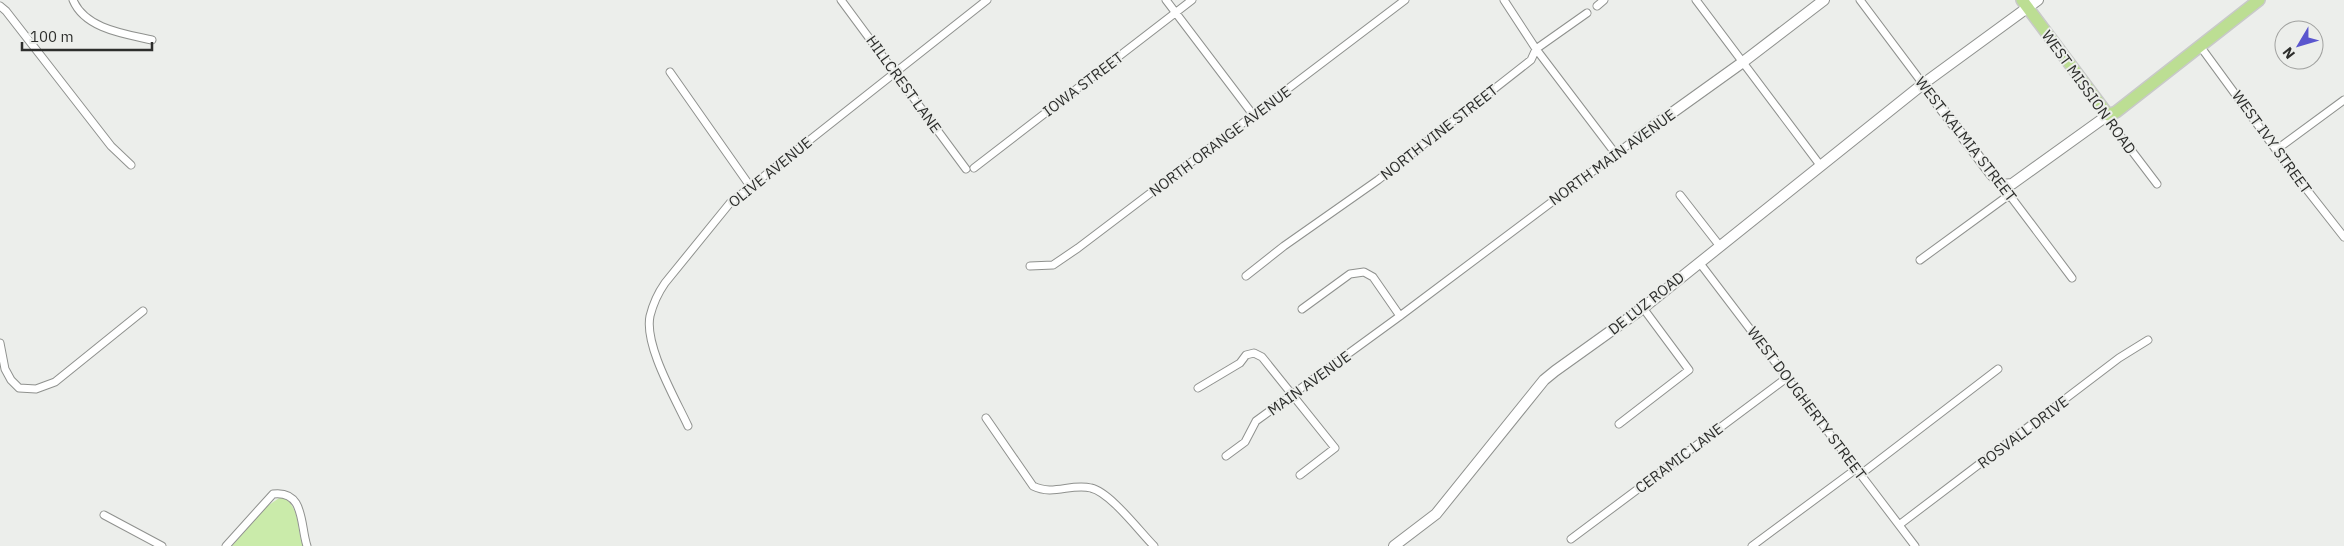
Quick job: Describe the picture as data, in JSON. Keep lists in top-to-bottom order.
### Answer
{
  "streets": {
    "main road": [
      "WEST MISSION ROAD",
      "WEST KALMIA STREET",
      "NORTH MAIN AVENUE",
      "DE LUZ ROAD"
    ],
    "street": [
      "HILLCREST LANE",
      "IOWA STREET",
      "NORTH VINE STREET",
      "NORTH ORANGE AVENUE",
      "WEST IVY STREET",
      "OLIVE AVENUE",
      "MAIN AVENUE",
      "WEST DOUGHERTY STREET",
      "ROSVALL DRIVE",
      "CERAMIC LANE"
    ]
  },
  "crossings": [
    ["HILLCREST LANE", "OLIVE AVENUE"],
    ["WEST MISSION ROAD", "DE LUZ ROAD"],
    ["WEST KALMIA STREET", "DE LUZ ROAD"],
    ["NORTH MAIN AVENUE", "MAIN AVENUE"],
    ["DE LUZ ROAD", "WEST DOUGHERTY STREET"],
    ["WEST DOUGHERTY STREET", "ROSVALL DRIVE"],
    ["WEST DOUGHERTY STREET", "CERAMIC LANE"]
  ],
  "scale_bar": "100 m",
  "north": "bottom left"
}
